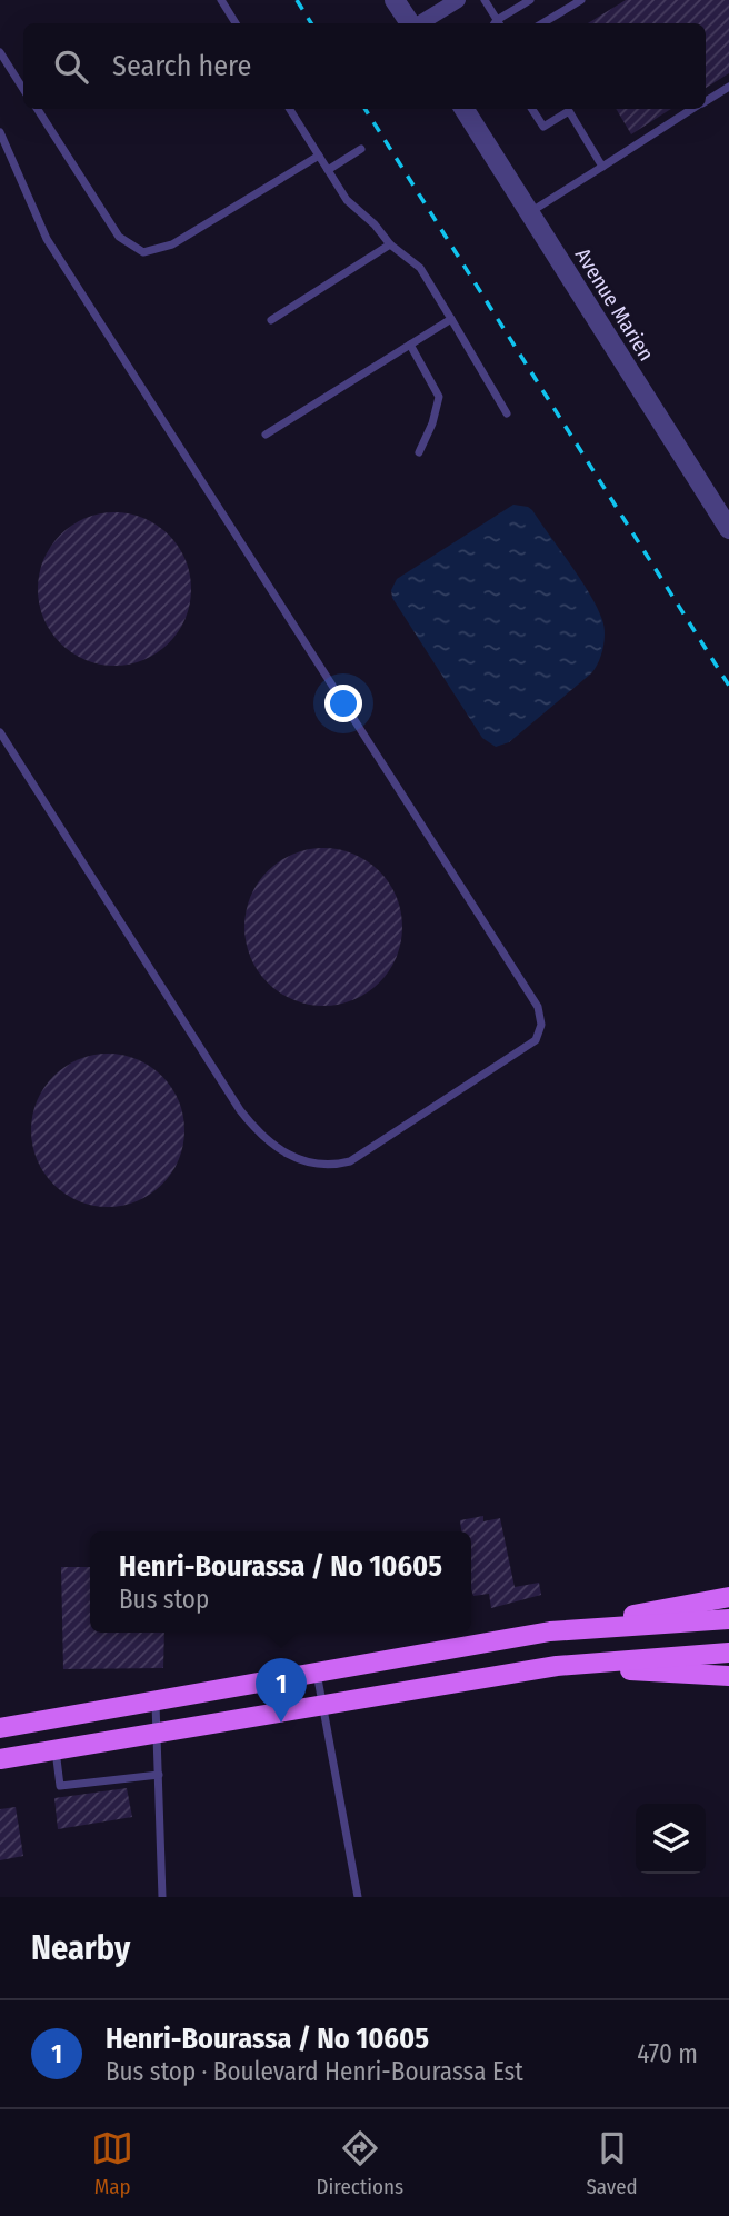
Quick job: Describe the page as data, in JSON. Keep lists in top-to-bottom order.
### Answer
{
  "streets": {
    "street": ["Avenue Marien"]
  },
  "page": {
    "search": "Search here",
    "popup": ["Henri-Bourassa / No 10605", "Bus stop"],
    "pins": "1",
    "heading": "Nearby",
    "list": [
      {
        "mark": "1",
        "name": "Henri-Bourassa / No 10605",
        "note": "Bus stop · Boulevard Henri-Bourassa Est",
        "value": "470 m"
      }
    ],
    "nav": ["Map", "Directions", "Saved"]
  }
}
